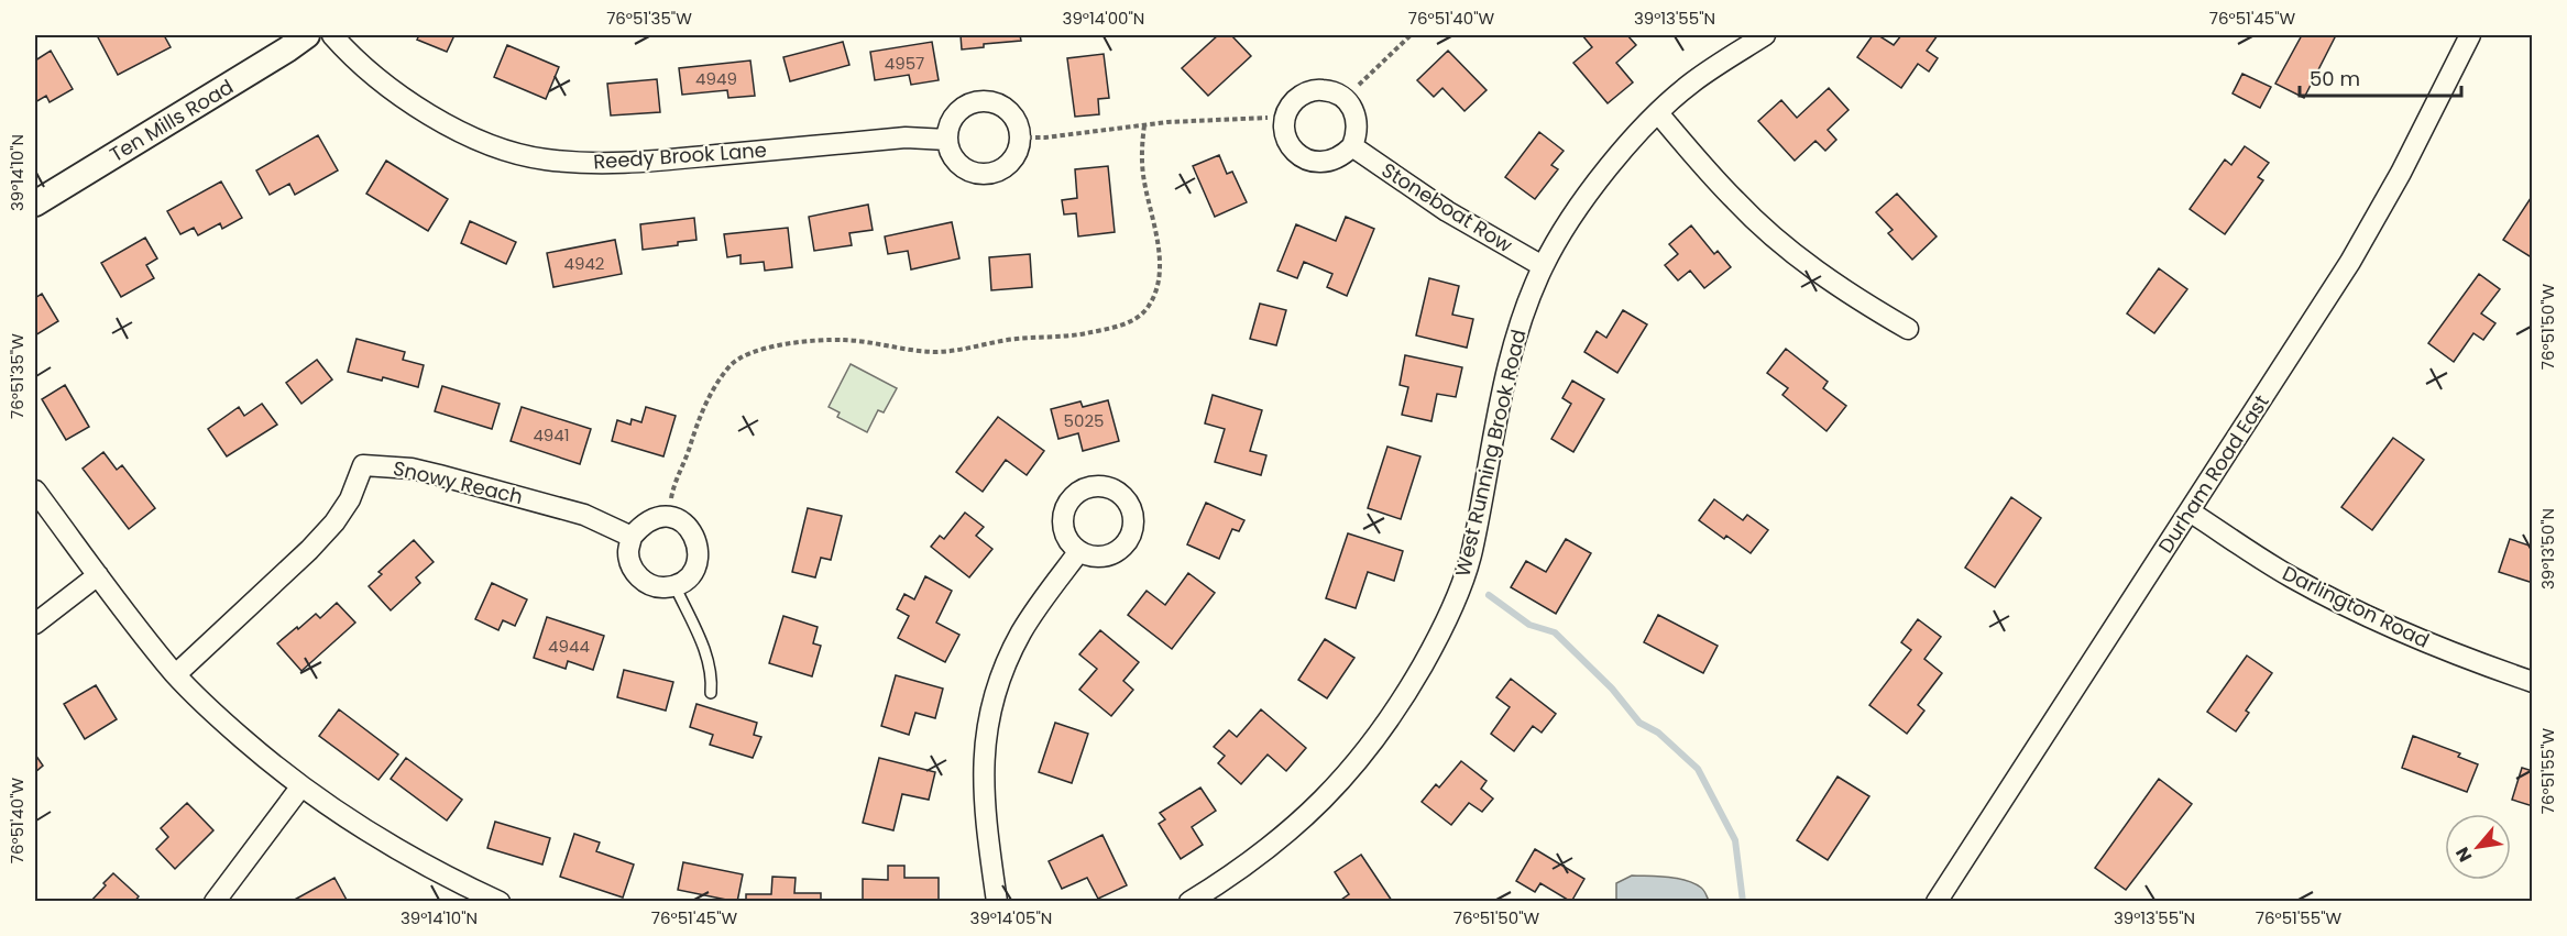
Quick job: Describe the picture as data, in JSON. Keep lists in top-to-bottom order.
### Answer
{
  "streets": {
    "street": [
      "Ten Mills Road",
      "Reedy Brook Lane",
      "Stoneboat Row",
      "West Running Brook Road",
      "Durham Road East",
      "Snowy Reach",
      "Darlington Road"
    ]
  },
  "crossings": [
    ["Stoneboat Row", "West Running Brook Road"],
    ["Durham Road East", "Darlington Road"]
  ],
  "house_numbers": [
    "4957",
    "4949",
    "4942",
    "5025",
    "4941",
    "4944"
  ],
  "scale_bar": "50 m",
  "north": "bottom left",
  "coordinates": [
    "76°51'35\"W",
    "39°14'00\"N",
    "76°51'40\"W",
    "39°13'55\"N",
    "76°51'45\"W",
    "39°14'10\"N",
    "76°51'50\"W",
    "39°13'50\"N",
    "76°51'55\"W",
    "39°14'05\"N"
  ]
}
